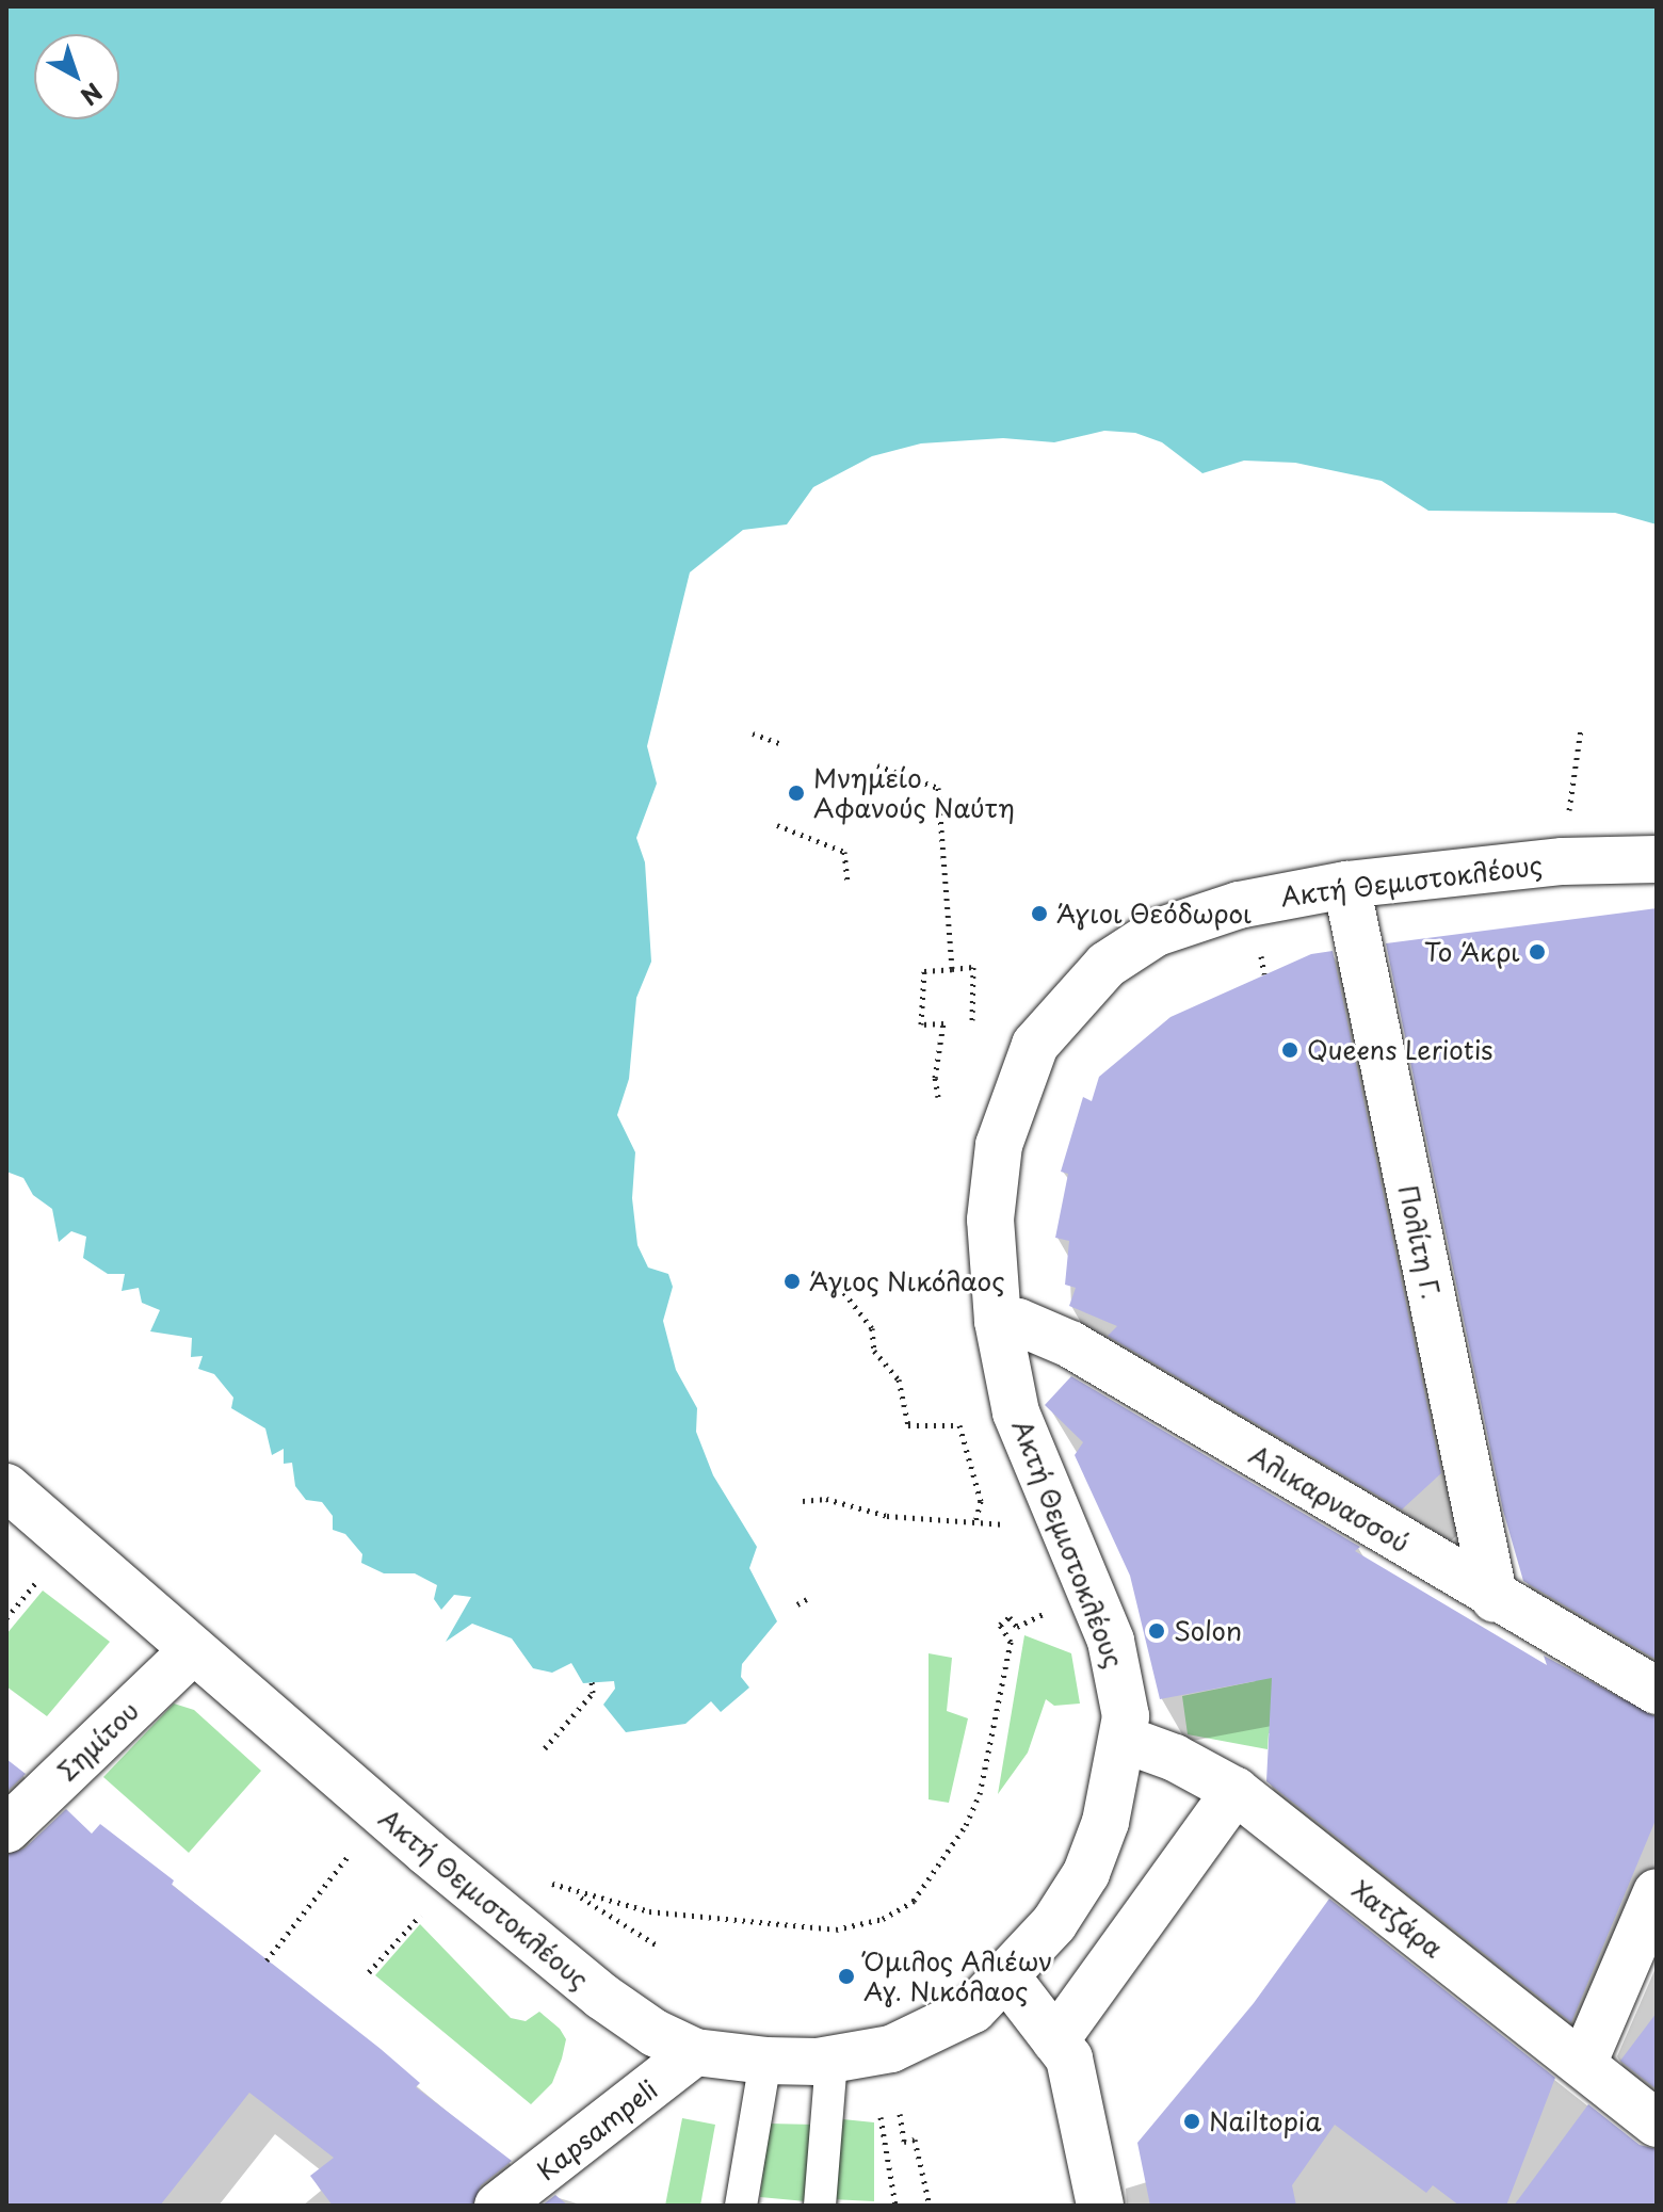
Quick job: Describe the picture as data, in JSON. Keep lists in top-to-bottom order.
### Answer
{
  "streets": {
    "street": [
      "Ακτή Θεμιστοκλέους",
      "Πολίτη Γ.",
      "Αλικαρνασσού",
      "Σημίτου",
      "Χατζάρα",
      "Kapsampeli"
    ]
  },
  "crossings": [
    ["Ακτή Θεμιστοκλέους", "Πολίτη Γ."],
    ["Ακτή Θεμιστοκλέους", "Αλικαρνασσού"],
    ["Ακτή Θεμιστοκλέους", "Σημίτου"],
    ["Ακτή Θεμιστοκλέους", "Χατζάρα"],
    ["Ακτή Θεμιστοκλέους", "Kapsampeli"],
    ["Πολίτη Γ.", "Αλικαρνασσού"]
  ],
  "places": [
    "Μνημείο Αφανούς Ναύτη",
    "Άγιοι Θεόδωροι",
    "Το Άκρι",
    "Queens Leriotis",
    "Άγιος Νικόλαος",
    "Solon",
    "Όμιλος Αλιέων Αγ. Νικόλαος",
    "Nailtopia"
  ],
  "north": "bottom right"
}
